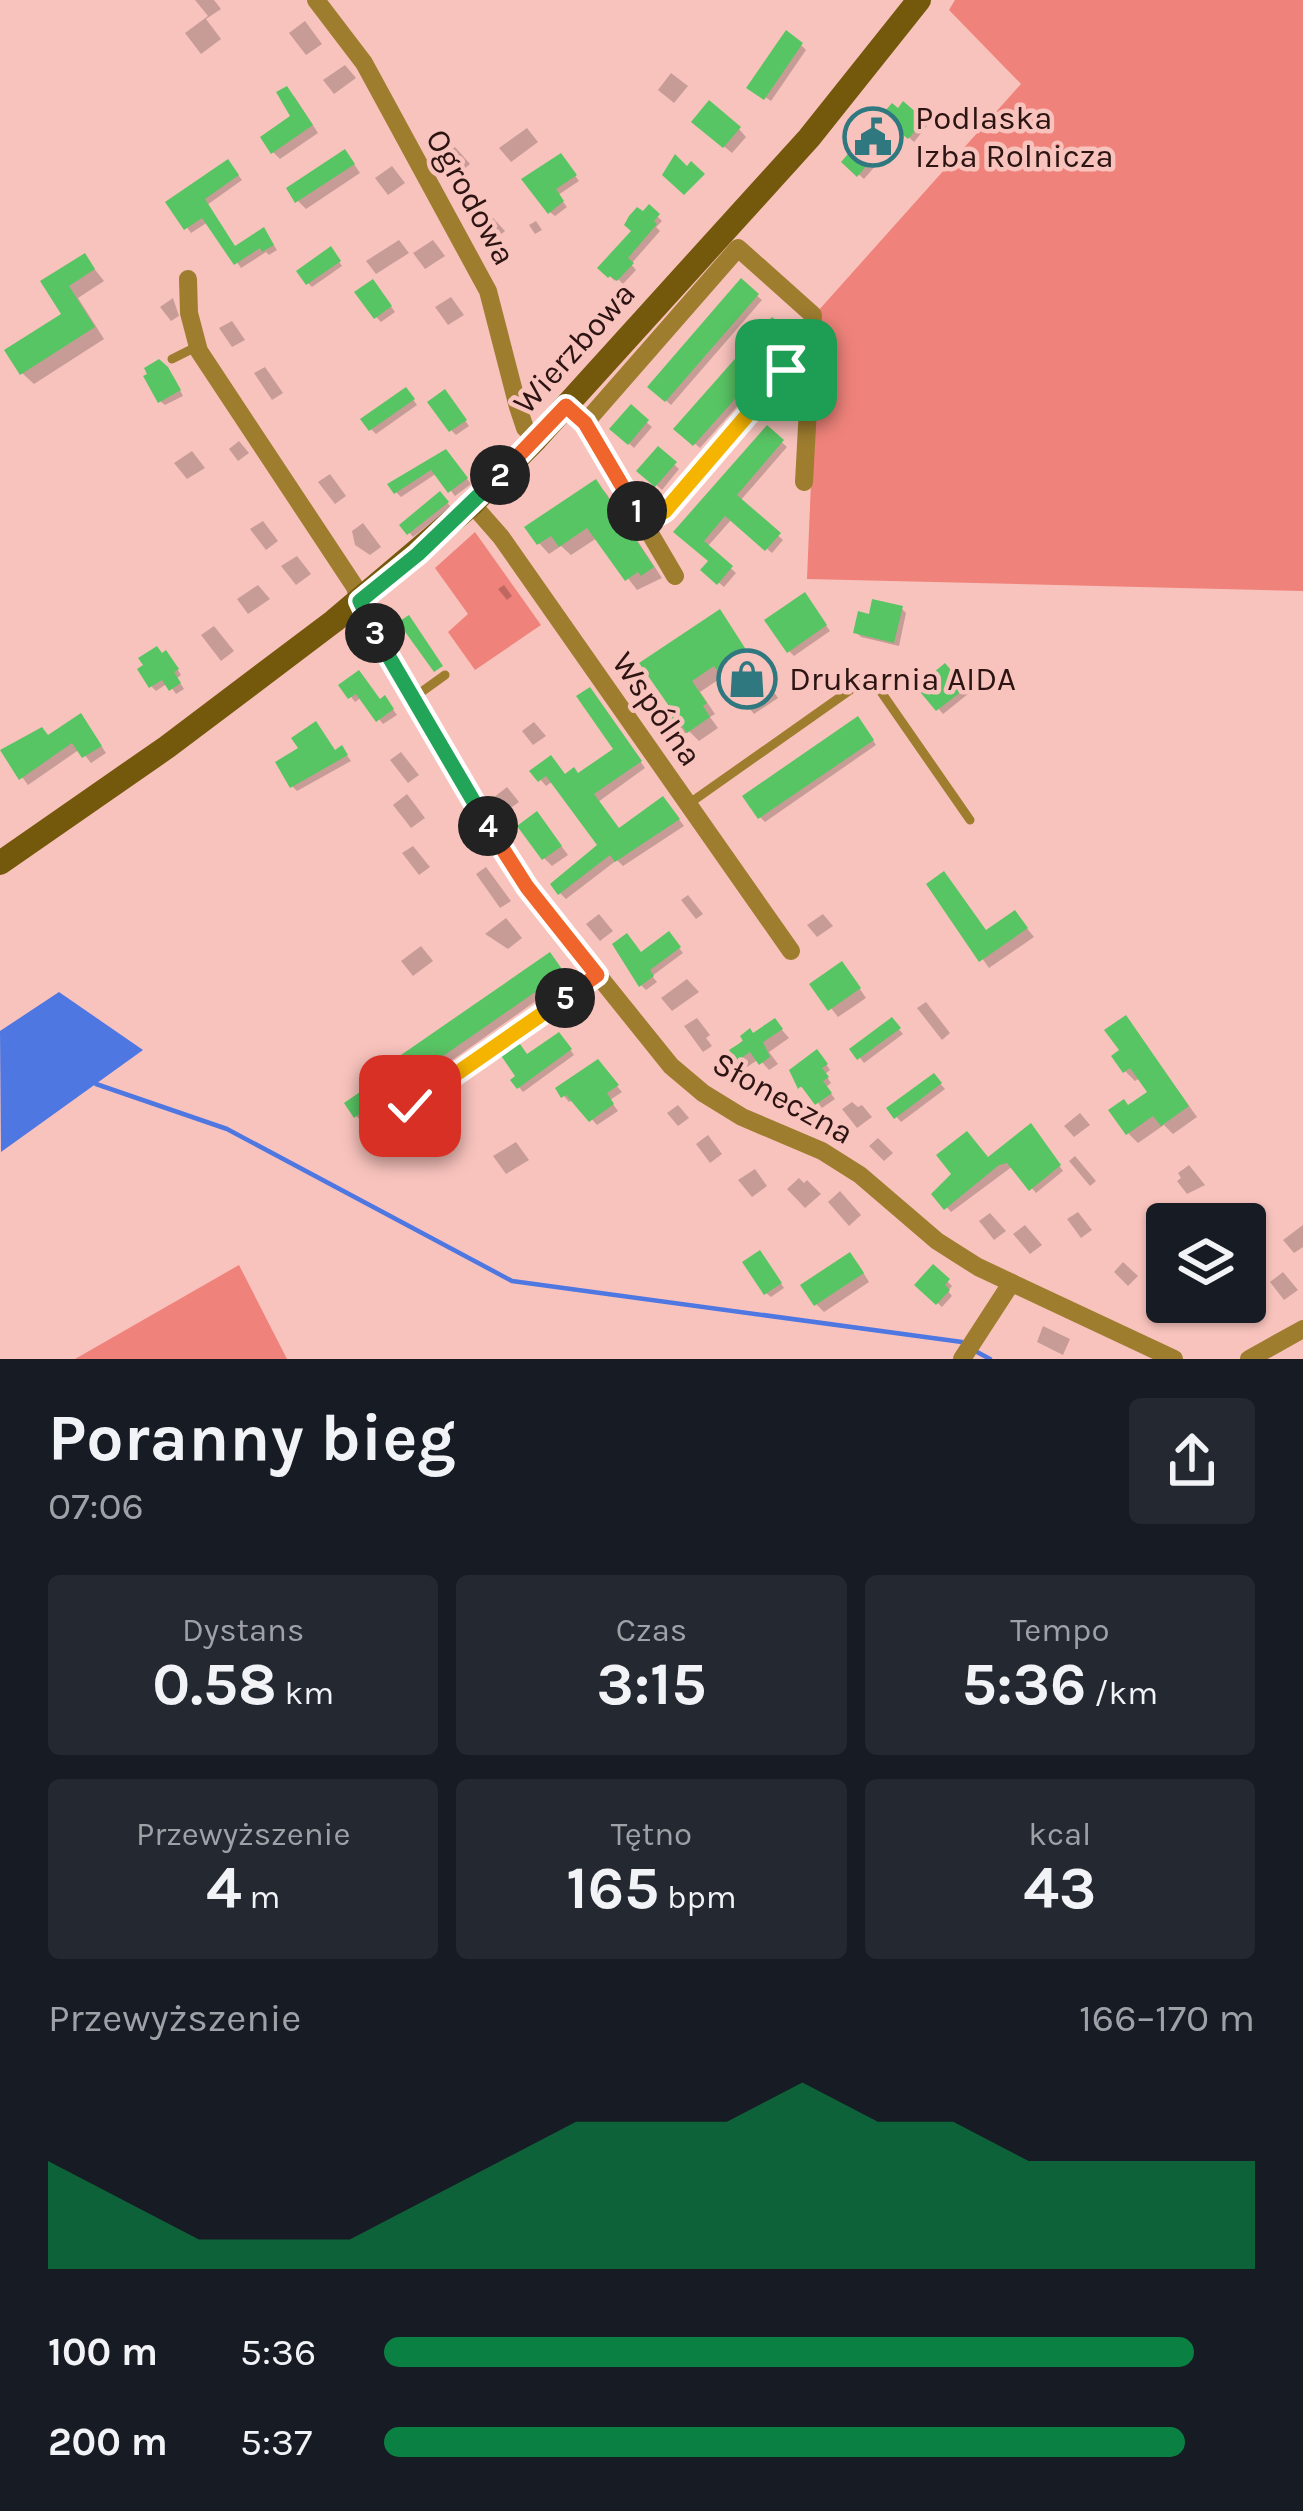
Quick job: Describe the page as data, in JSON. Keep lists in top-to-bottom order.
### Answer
{
  "streets": {
    "street": [
      "Ogrodowa",
      "Wierzbowa",
      "Wspólna",
      "Słoneczna"
    ]
  },
  "crossings": [
    ["Ogrodowa", "Wierzbowa"],
    ["Wierzbowa", "Wspólna"],
    ["Wierzbowa", "Słoneczna"]
  ],
  "places": {
    "public building": ["Podlaska Izba Rolnicza"],
    "shop": ["Drukarnia AIDA"]
  },
  "page": {
    "pins": [
      "2",
      "1",
      "3",
      "4",
      "5"
    ],
    "heading": ["Poranny bieg", "07:06"],
    "stats": [
      ["Dystans", "0.58 km"],
      ["Czas", "3:15"],
      ["Tempo", "5:36 /km"],
      ["Przewyższenie", "4 m"],
      ["Tętno", "165 bpm"],
      ["kcal", "43"]
    ],
    "chart": ["Przewyższenie", "166–170 m"],
    "list": [
      {
        "name": "100 m",
        "note": "5:36"
      },
      {
        "name": "200 m",
        "note": "5:37"
      }
    ]
  }
}
